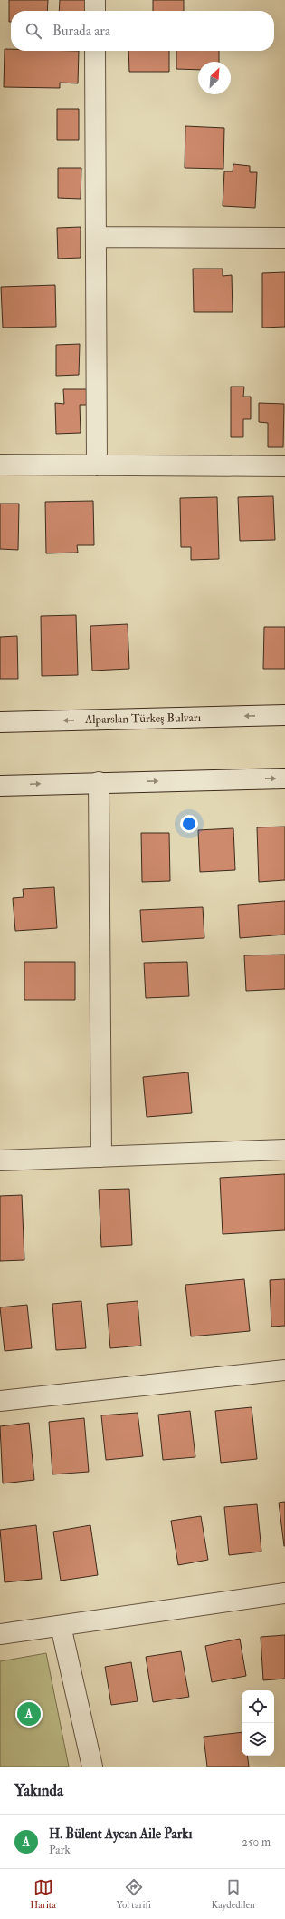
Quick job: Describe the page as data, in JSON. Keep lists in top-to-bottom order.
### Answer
{
  "streets": {
    "street": ["Alparslan Türkeş Bulvarı"]
  },
  "north": "top right",
  "page": {
    "search": "Burada ara",
    "pins": "A",
    "heading": "Yakında",
    "list": [
      {
        "mark": "A",
        "name": "H. Bülent Aycan Aile Parkı",
        "note": "Park",
        "value": "250 m"
      }
    ],
    "nav": ["Harita", "Yol tarifi", "Kaydedilen"]
  }
}
